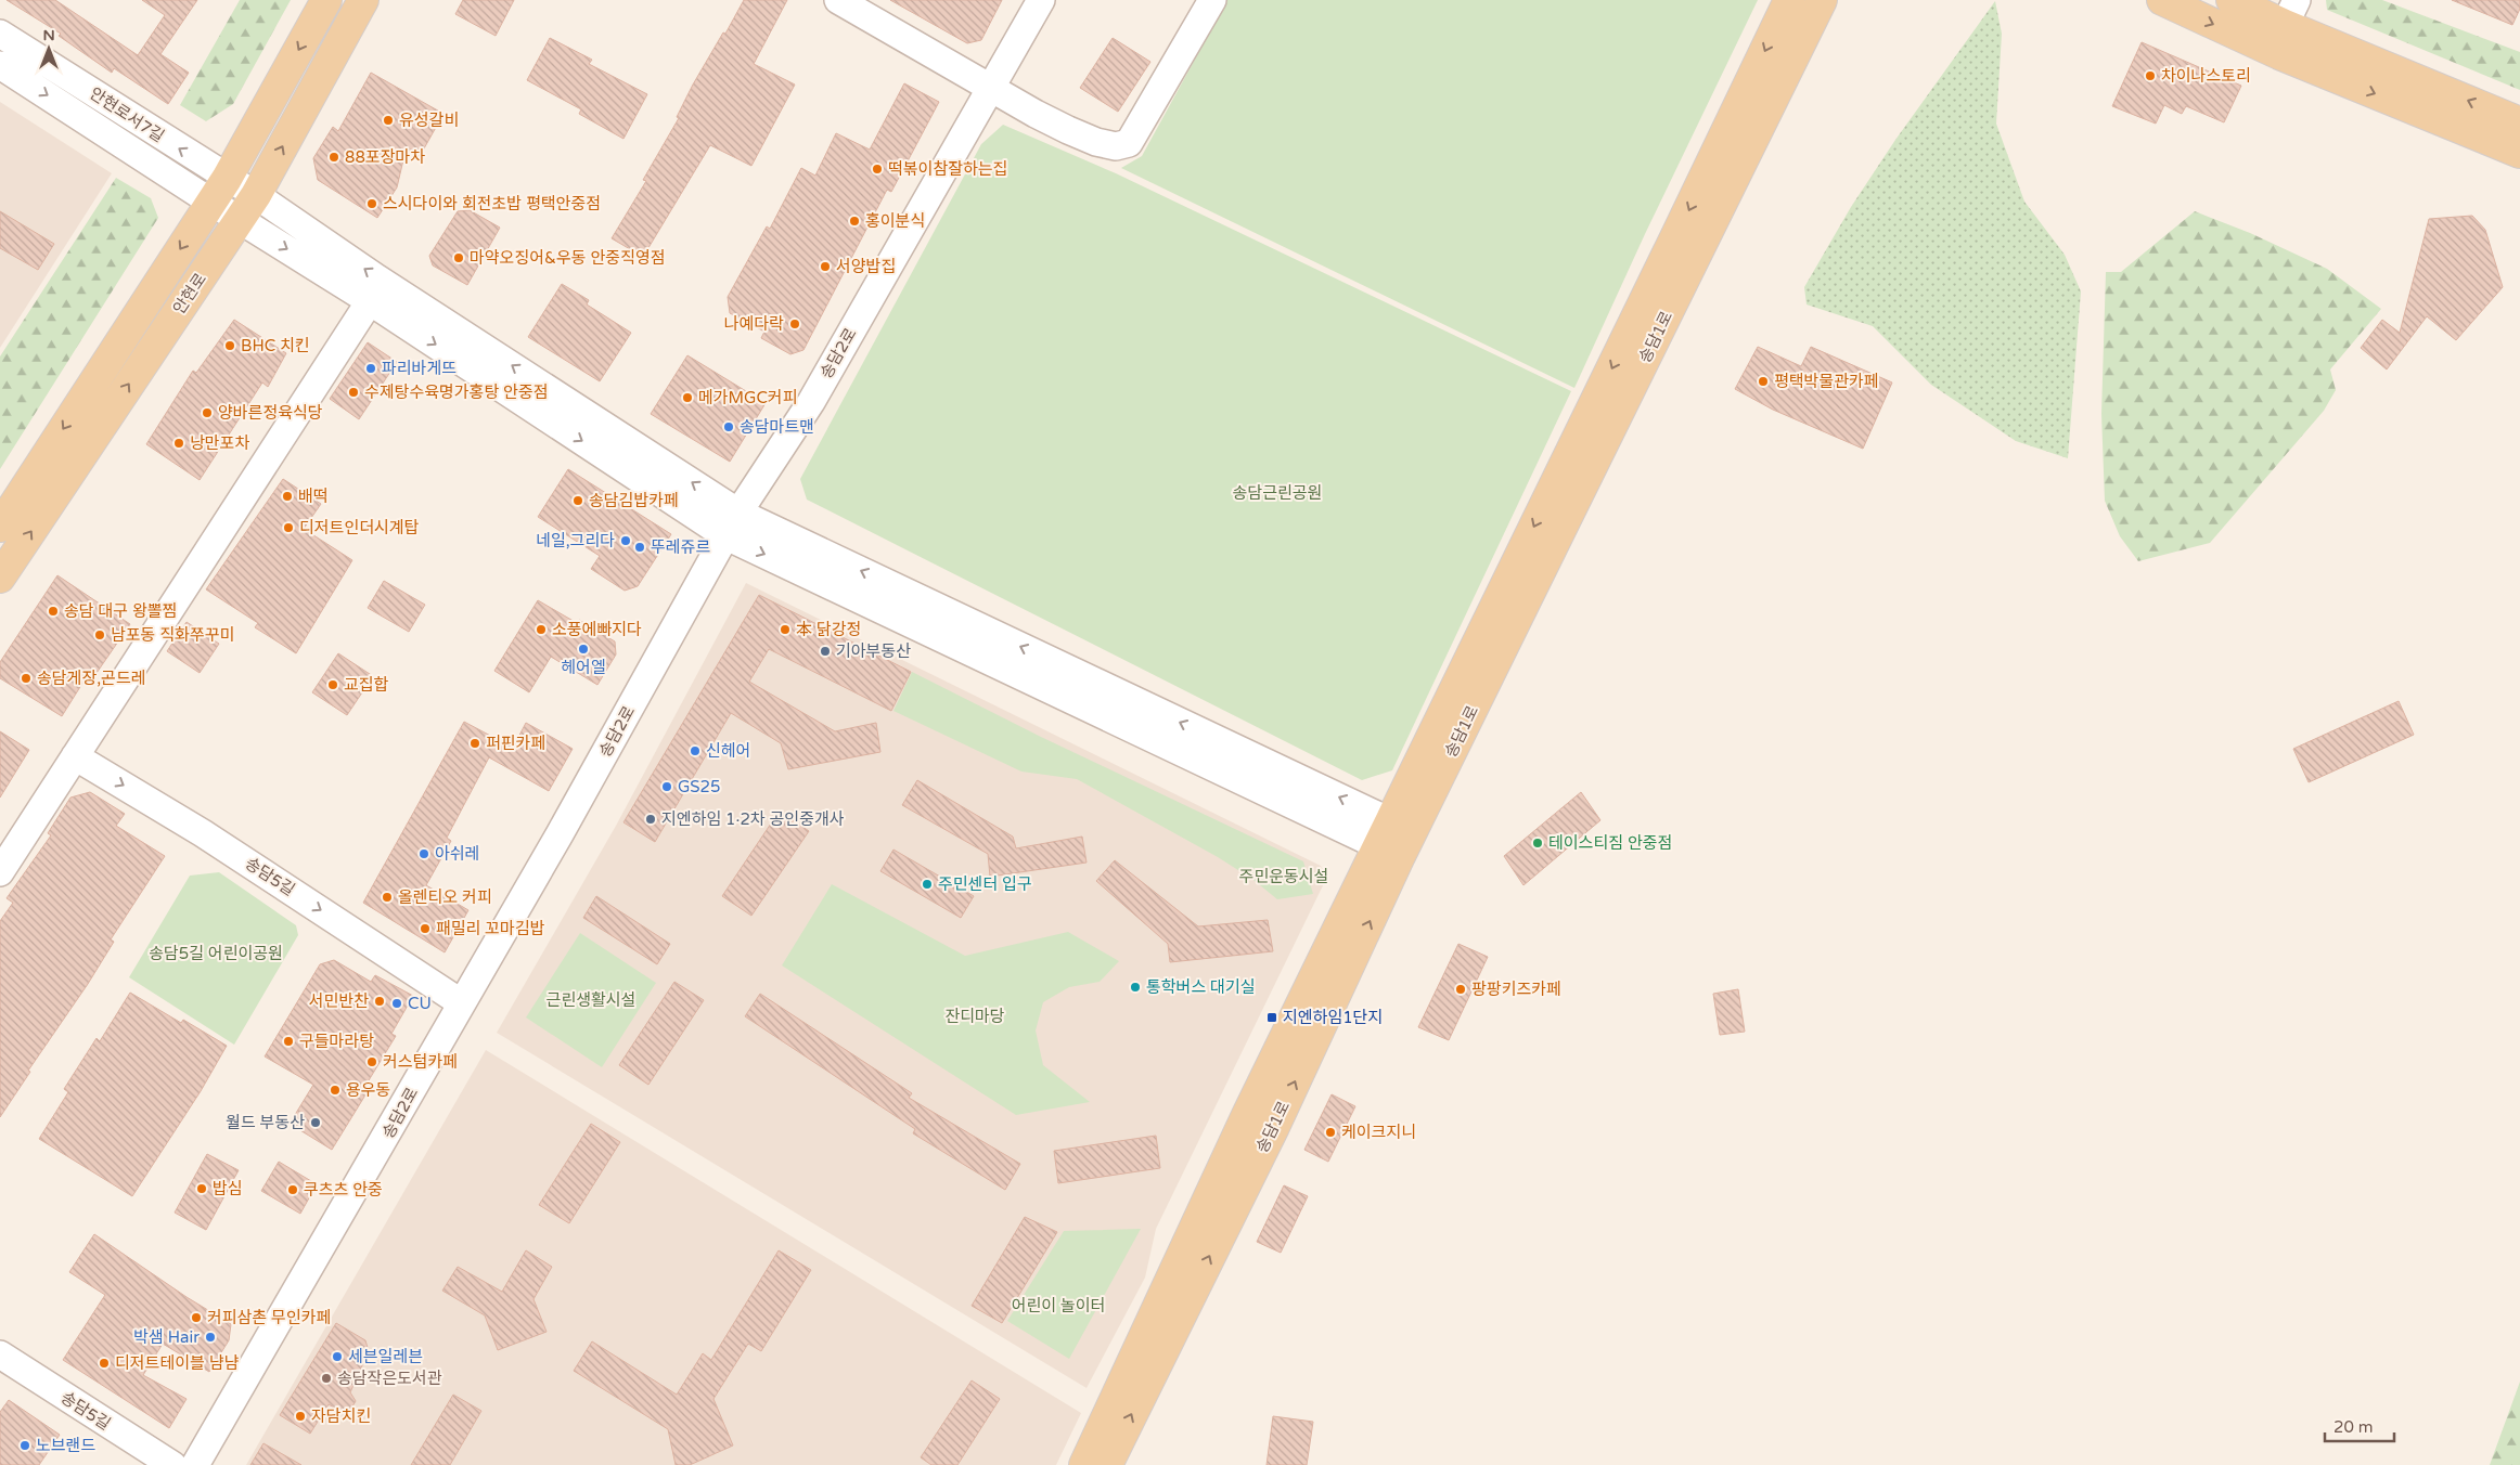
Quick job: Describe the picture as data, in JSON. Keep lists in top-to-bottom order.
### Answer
{
  "streets": {
    "main road": ["안현로", "송담1로"],
    "street": ["안현로서7길", "송담2로", "송담5길"]
  },
  "crossings": [
    ["안현로서7길", "안현로"],
    ["송담2로", "송담5길"]
  ],
  "one_way": ["송담5길"],
  "parks": [
    "송담근린공원",
    "주민운동시설",
    "송담5길 어린이공원",
    "근린생활시설",
    "잔디마당",
    "어린이 놀이터"
  ],
  "places": {
    "other": [
      "차이나스토리",
      "유성갈비",
      "88포장마차",
      "떡볶이참잘하는집",
      "스시다이와 회전초밥 평택안중점",
      "홍이분식",
      "마약오징어&우동 안중직영점",
      "서양밥집",
      "나예다락",
      "BHC 치킨",
      "파리바게뜨",
      "평택박물관카페",
      "수제탕수육명가홍탕 안중점",
      "메가MGC커피",
      "양바른정육식당",
      "송담마트맨",
      "낭만포차",
      "배떡",
      "송담김밥카페",
      "디저트인더시계탑",
      "네일,그리다",
      "뚜레쥬르",
      "송담 대구 왕뽈찜",
      "소풍에빠지다",
      "本 닭강정",
      "남포동 직화쭈꾸미",
      "헤어엘",
      "기아부동산",
      "송담게장,곤드레",
      "교집합",
      "퍼핀카페",
      "신헤어",
      "GS25",
      "지엔하임 1·2차 공인중개사",
      "테이스티짐 안중점",
      "아쉬레",
      "주민센터 입구",
      "올렌티오 커피",
      "패밀리 꼬마김밥",
      "통학버스 대기실",
      "팡팡키즈카페",
      "서민반찬",
      "CU",
      "구들마라탕",
      "커스텀카페",
      "용우동",
      "월드 부동산",
      "케이크지니",
      "밥심",
      "쿠츠츠 안중",
      "커피삼촌 무인카페",
      "박샘 Hair",
      "세븐일레븐",
      "디저트테이블 냠냠",
      "송담작은도서관",
      "자담치킨",
      "노브랜드"
    ],
    "transit": ["지엔하임1단지"]
  },
  "scale_bar": "20 m",
  "north": "top"
}
